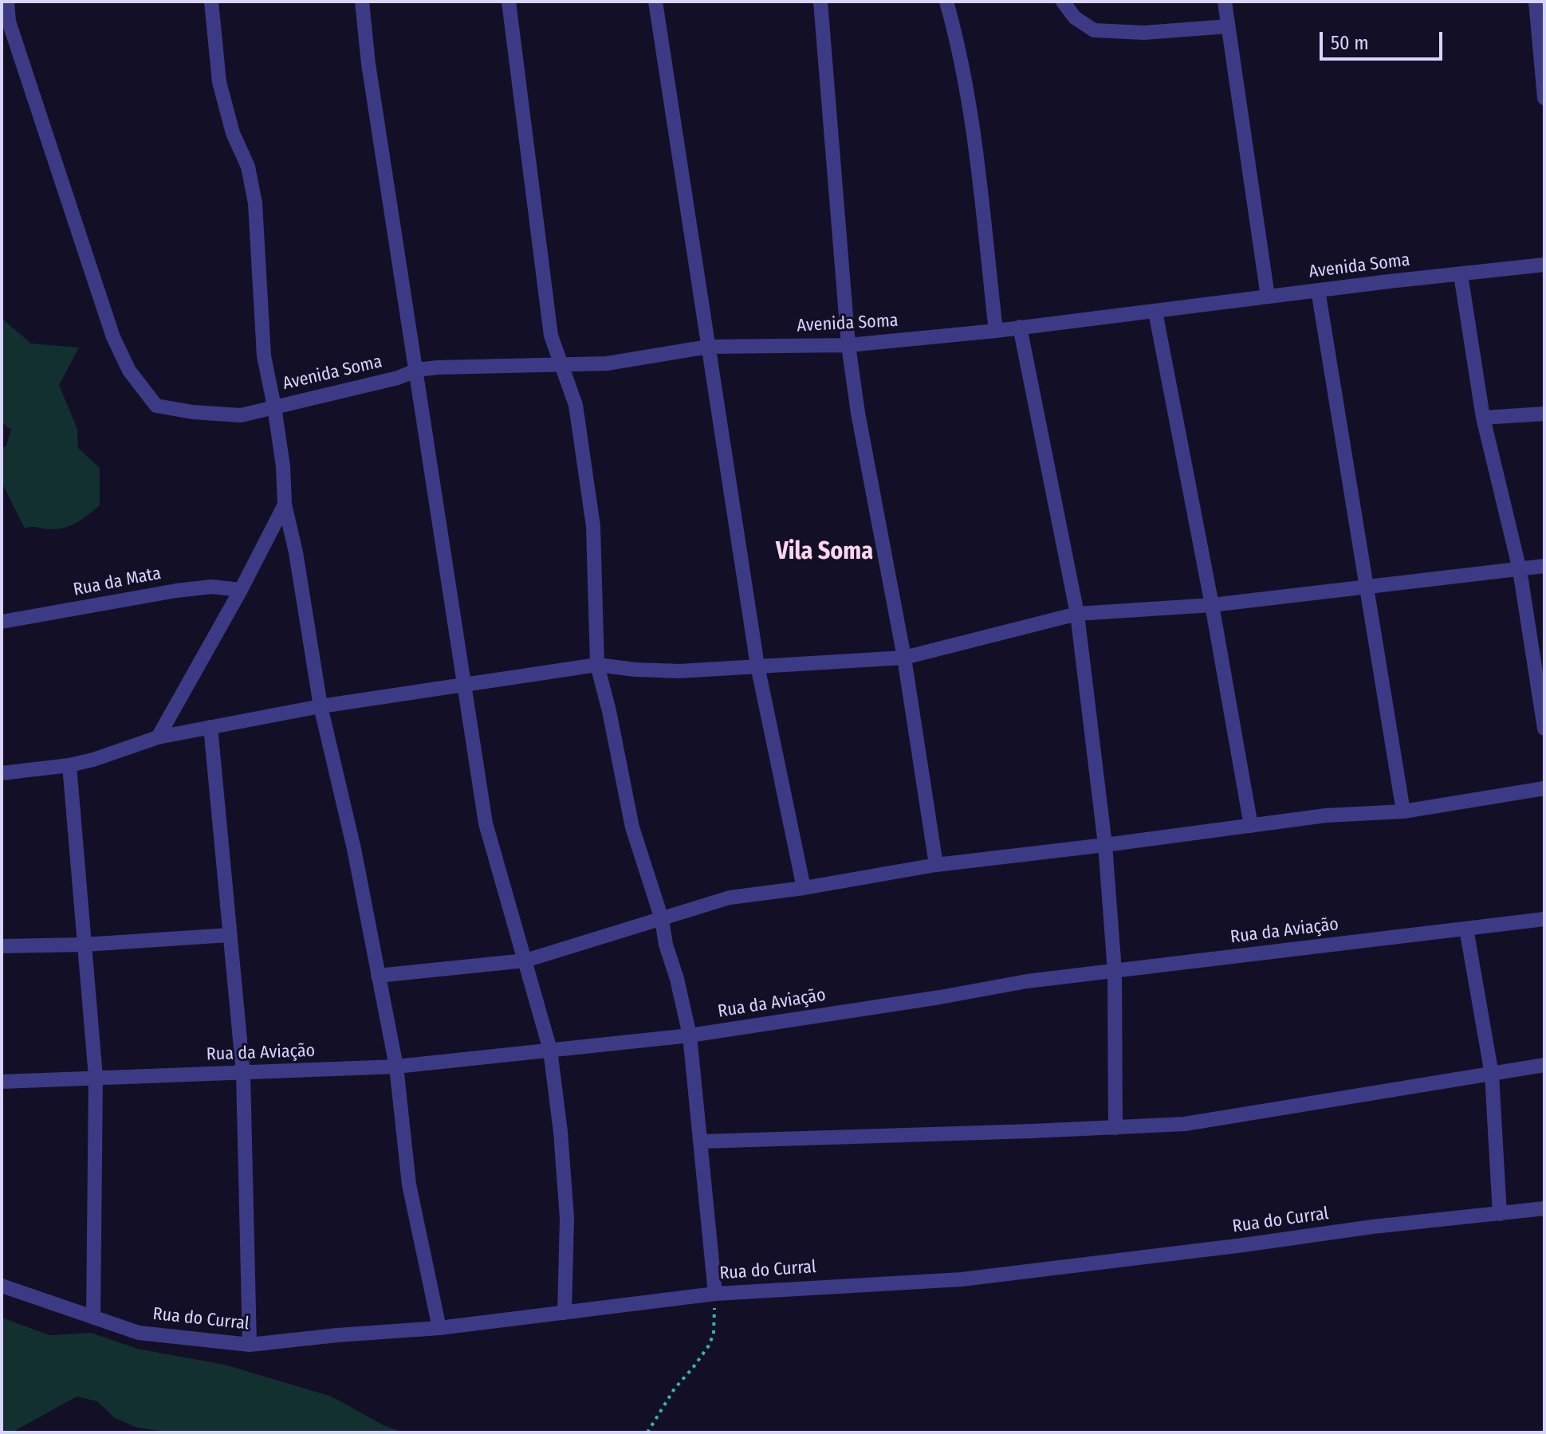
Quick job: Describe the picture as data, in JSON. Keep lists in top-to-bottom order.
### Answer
{
  "streets": {
    "street": [
      "Avenida Soma",
      "Rua da Mata",
      "Rua da Aviação",
      "Rua do Curral"
    ]
  },
  "districts": ["Vila Soma"],
  "scale_bar": "50 m"
}
